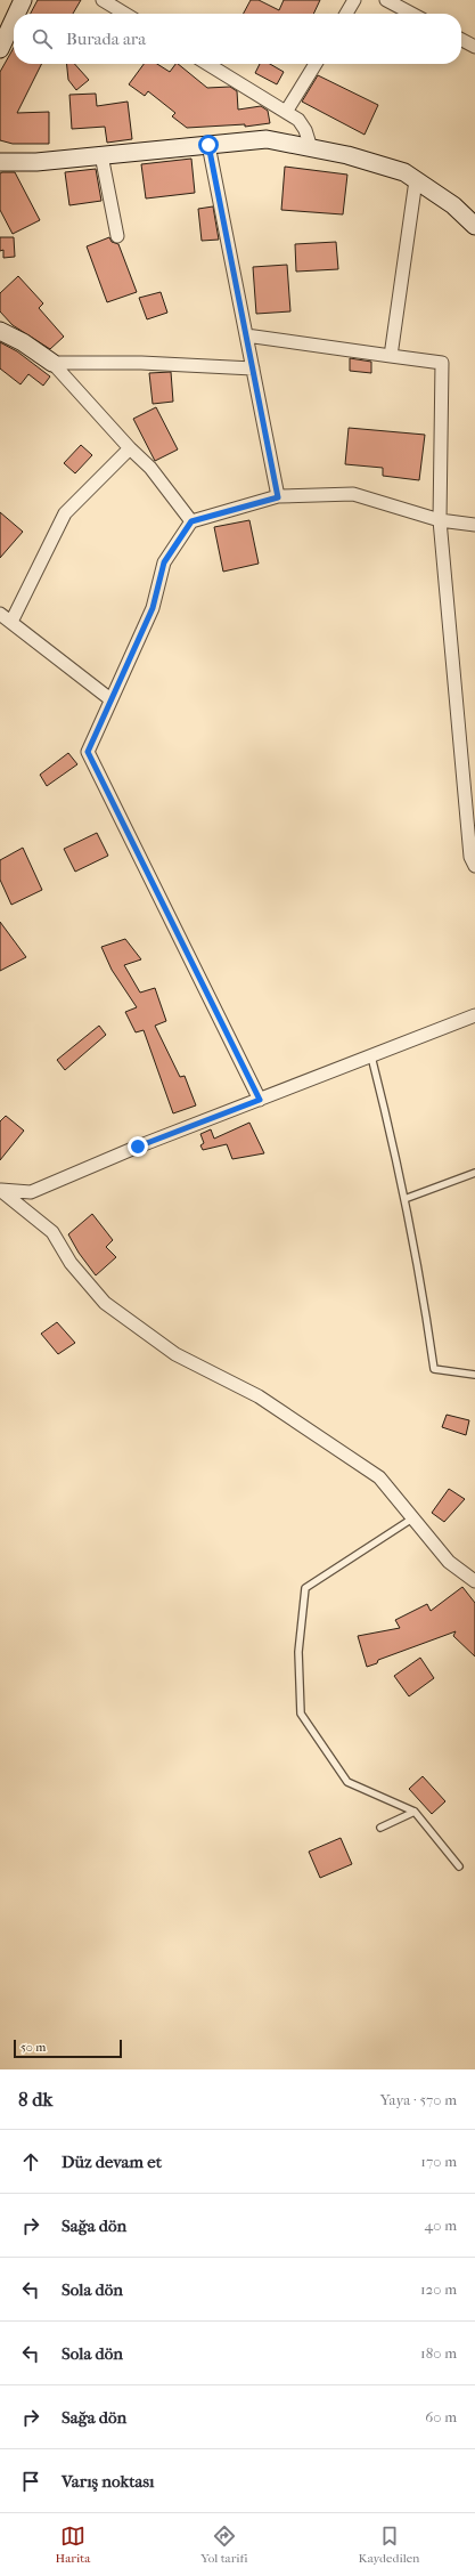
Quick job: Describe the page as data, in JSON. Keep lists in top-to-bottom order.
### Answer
{
  "scale_bar": "50 m",
  "page": {
    "search": "Burada ara",
    "scale": "50 m",
    "heading": ["8 dk", "Yaya · 570 m"],
    "list": [
      ["Düz devam et", "170 m"],
      ["Sağa dön", "40 m"],
      ["Sola dön", "120 m"],
      ["Sola dön", "180 m"],
      ["Sağa dön", "60 m"],
      "Varış noktası"
    ],
    "nav": ["Harita", "Yol tarifi", "Kaydedilen"]
  }
}
